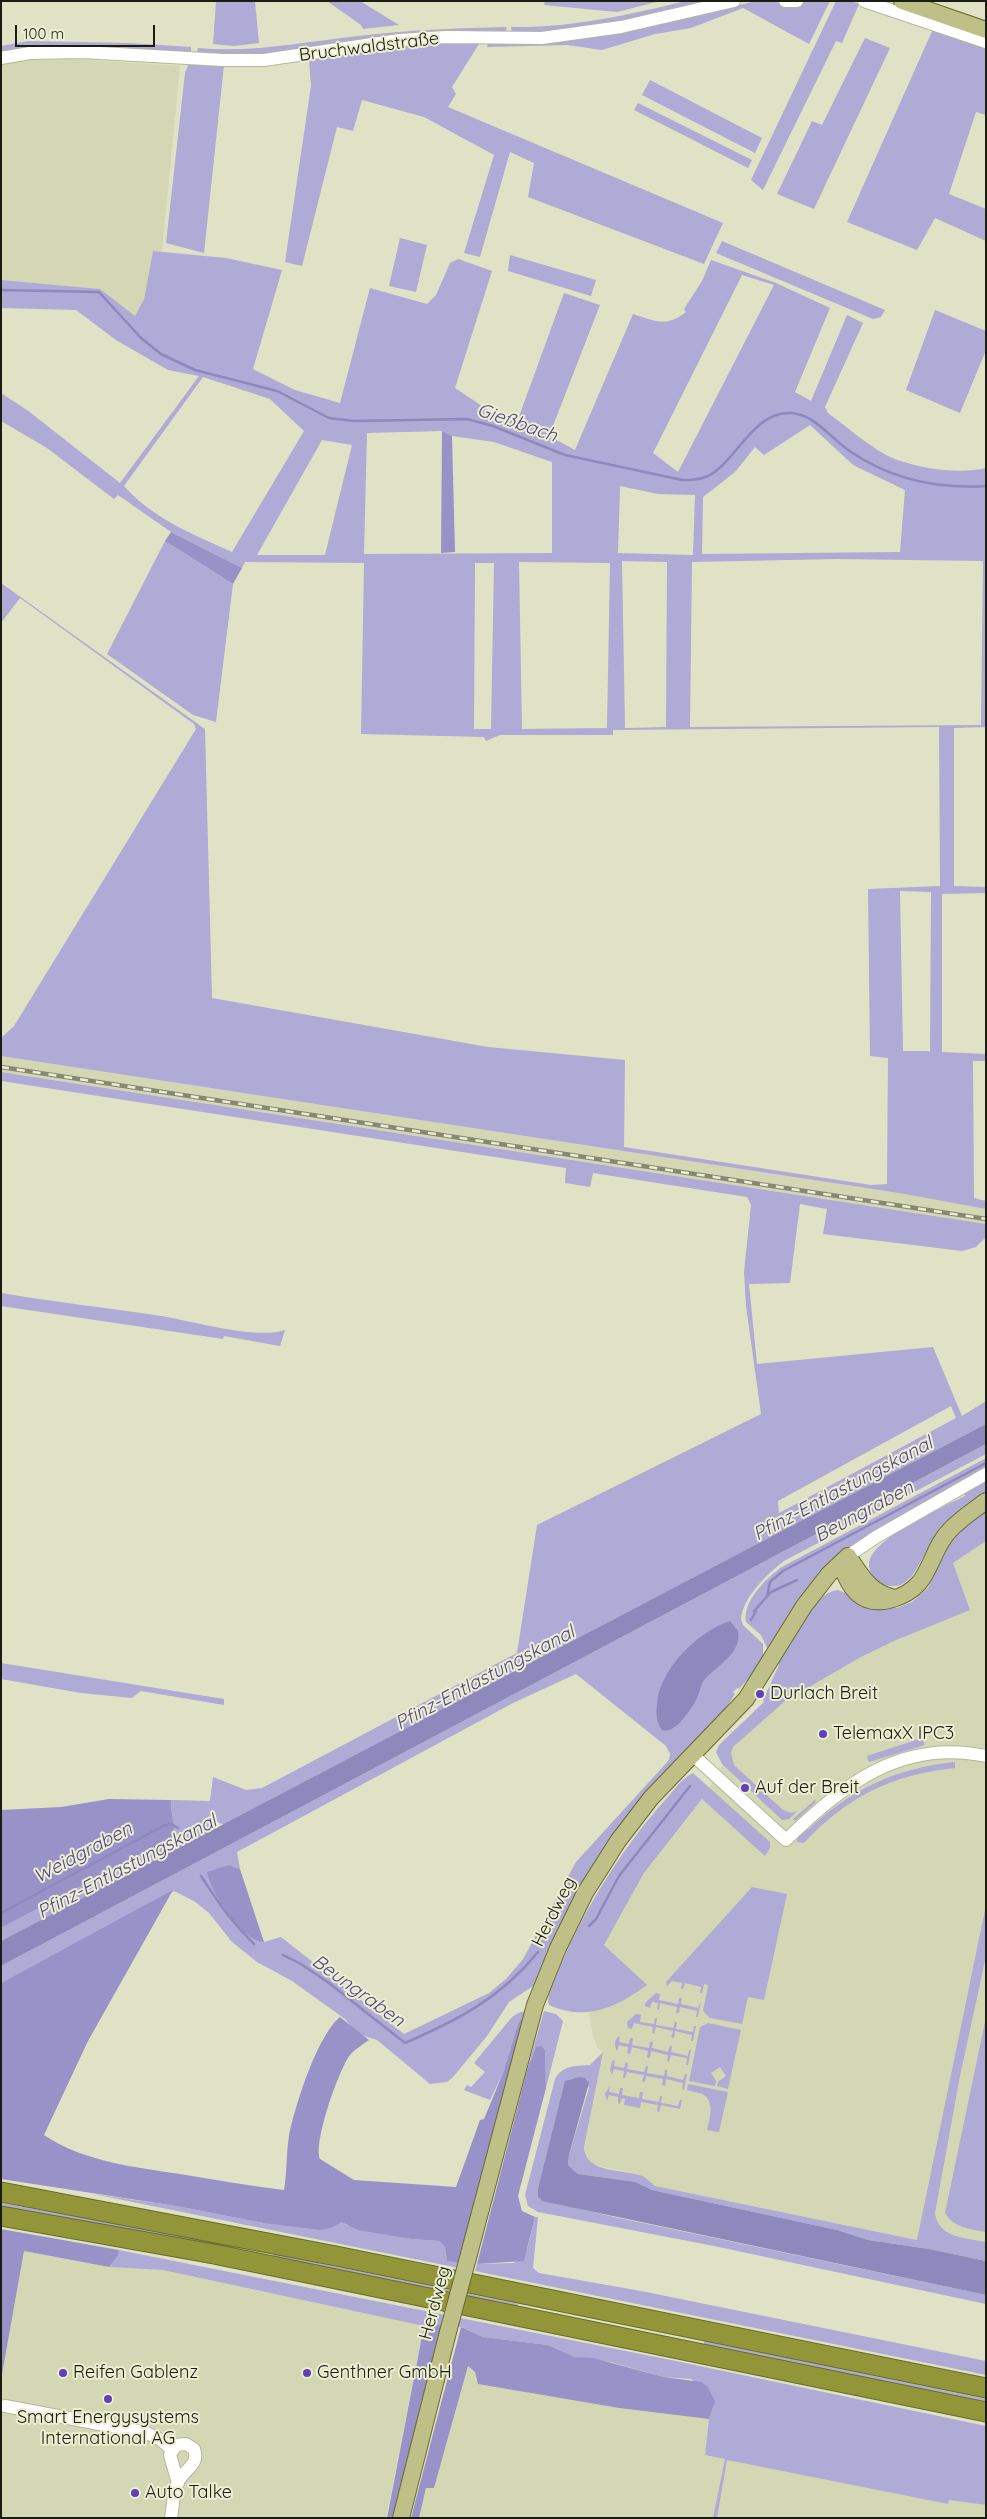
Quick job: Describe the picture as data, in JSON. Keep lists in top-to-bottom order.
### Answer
{
  "streets": {
    "main road": ["Herdweg"],
    "street": ["Bruchwaldstraße"]
  },
  "water": [
    "Gießbach",
    "Pfinz-Entlastungskanal",
    "Beungraben",
    "Weidgraben"
  ],
  "places": [
    "Durlach Breit",
    "TelemaxX IPC3",
    "Auf der Breit",
    "Reifen Gablenz",
    "Genthner GmbH",
    "Smart Energysystems International AG",
    "Auto Talke"
  ],
  "scale_bar": "100 m"
}
